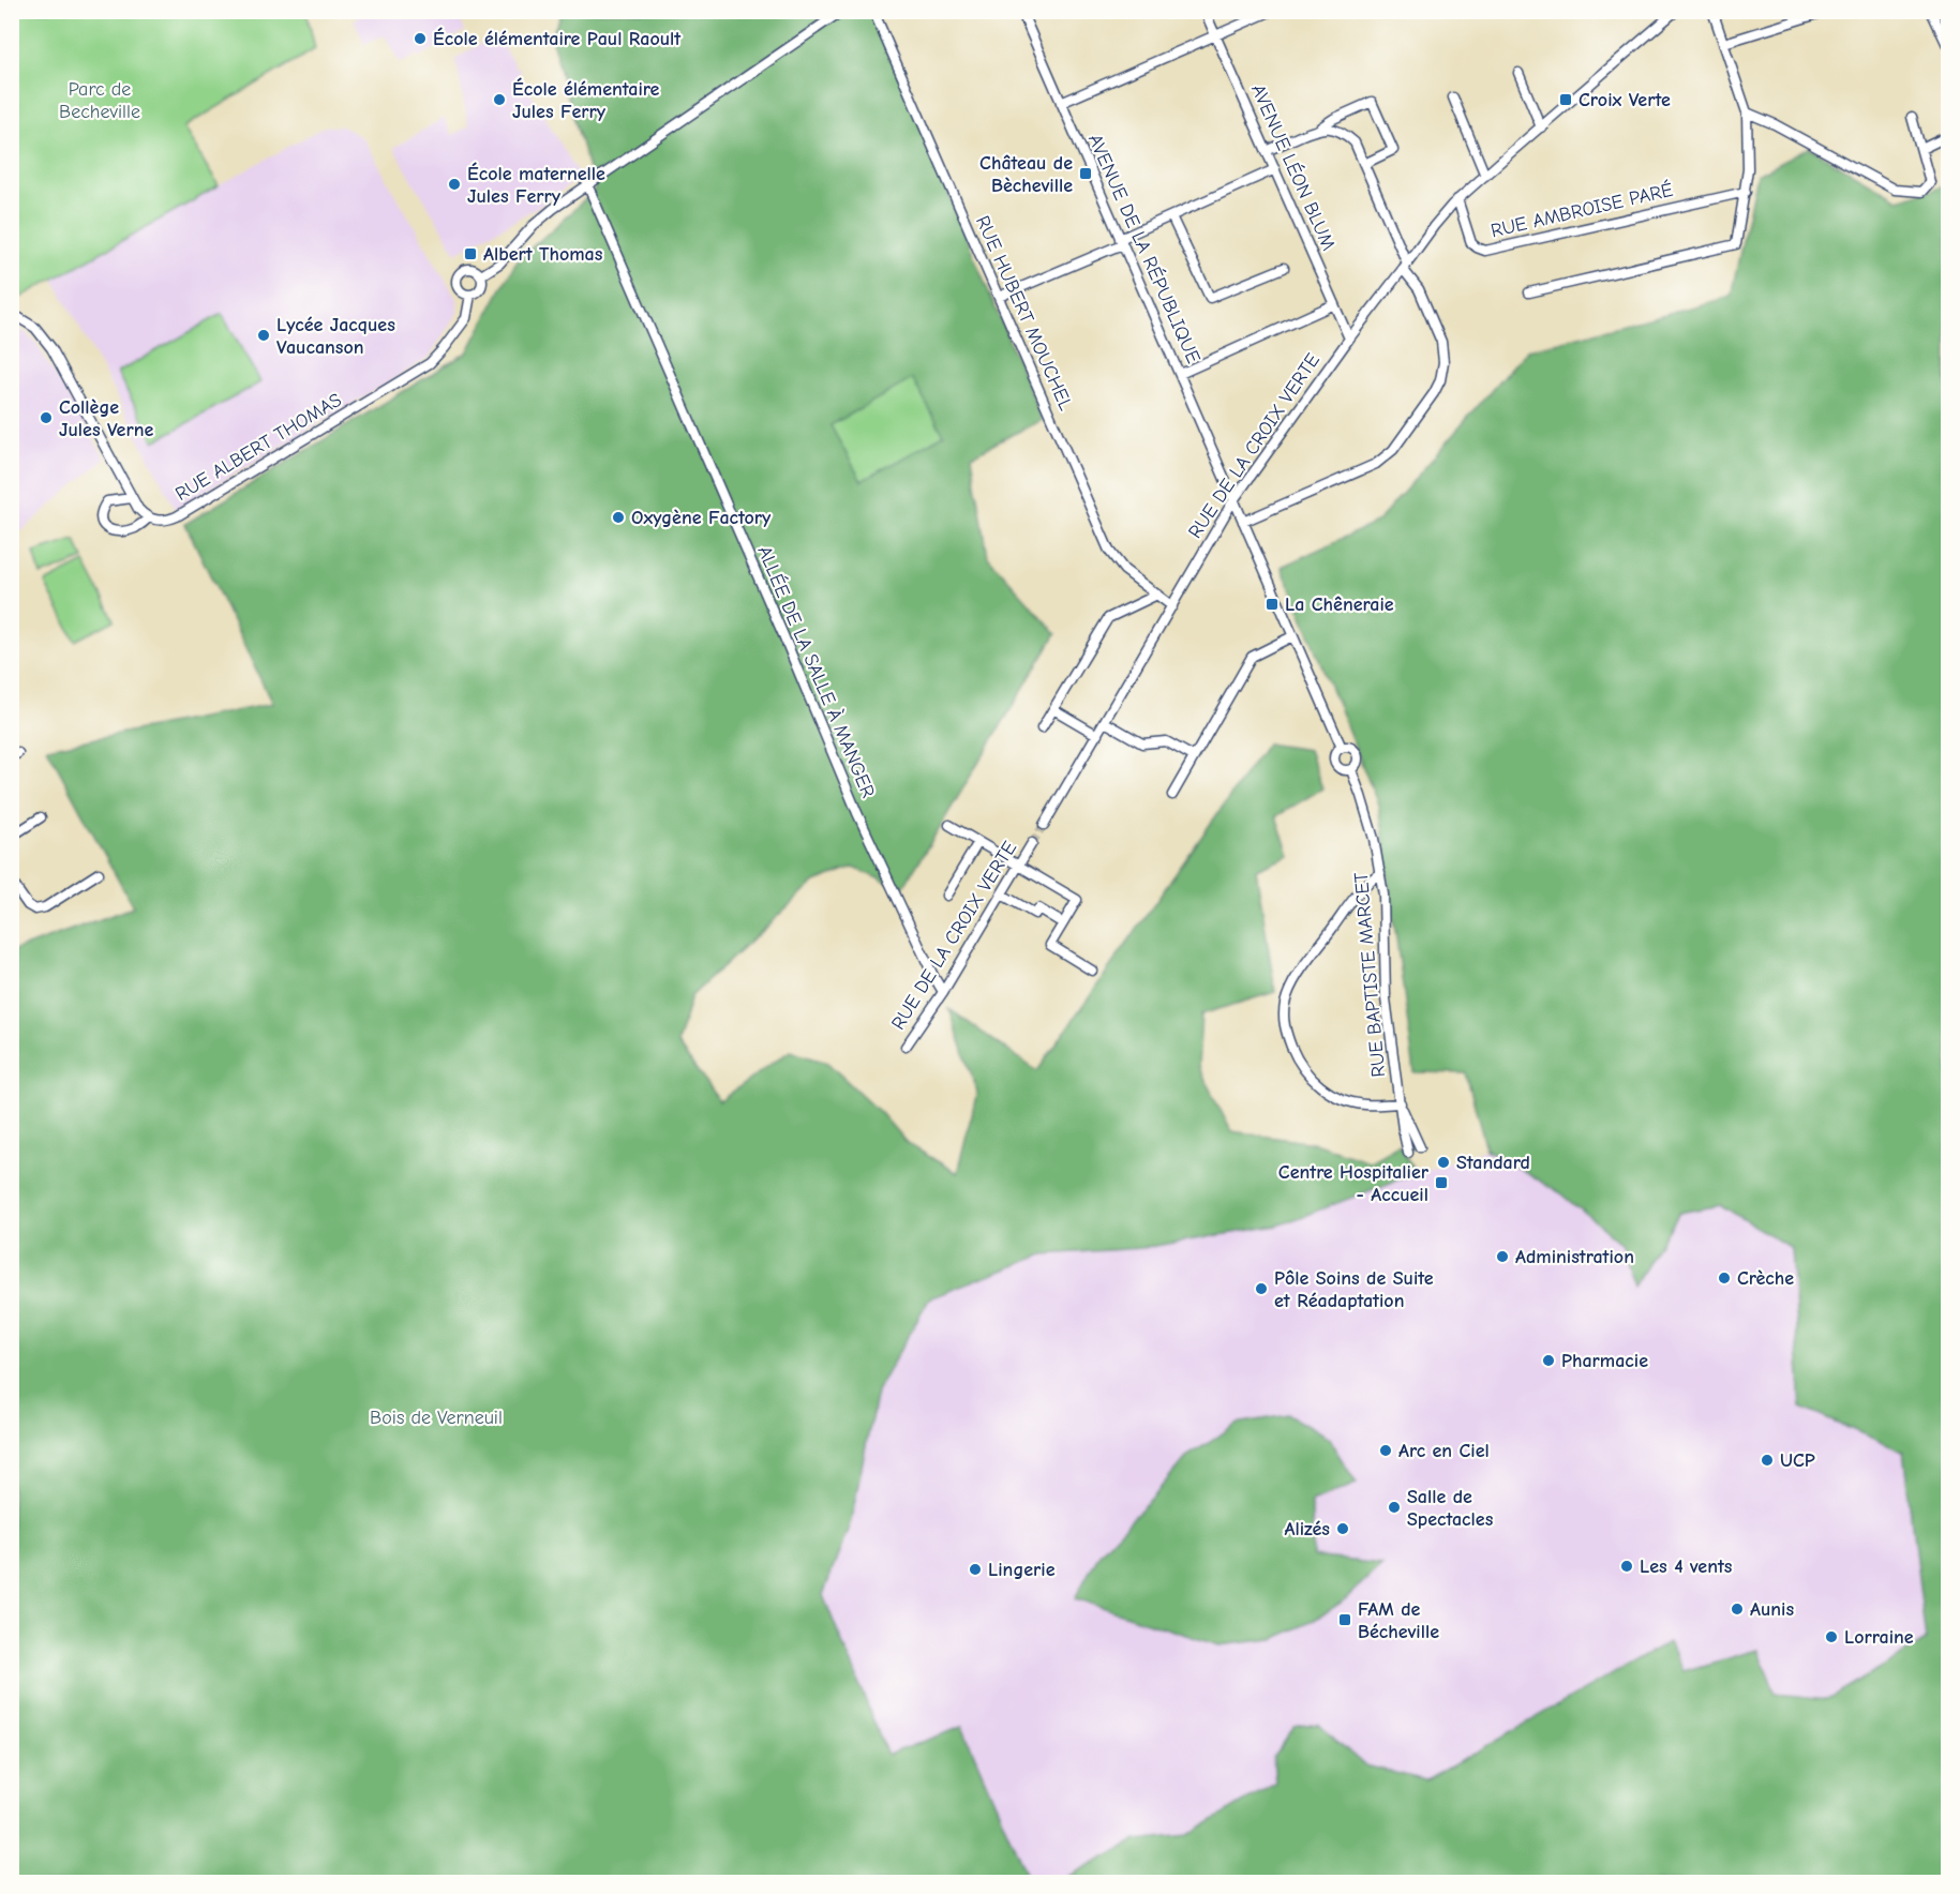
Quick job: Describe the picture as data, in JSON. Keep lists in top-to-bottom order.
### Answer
{
  "streets": {
    "street": [
      "AVENUE LÉON BLUM",
      "RUE AMBROISE PARÉ",
      "AVENUE DE LA RÉPUBLIQUE",
      "RUE HUBERT MOUCHEL",
      "RUE DE LA CROIX VERTE",
      "RUE ALBERT THOMAS",
      "ALLÉE DE LA SALLE À MANGER",
      "RUE BAPTISTE MARCET"
    ]
  },
  "crossings": [
    ["AVENUE LÉON BLUM", "RUE DE LA CROIX VERTE"],
    ["RUE AMBROISE PARÉ", "RUE DE LA CROIX VERTE"],
    ["AVENUE DE LA RÉPUBLIQUE", "RUE DE LA CROIX VERTE"],
    ["AVENUE DE LA RÉPUBLIQUE", "RUE BAPTISTE MARCET"],
    ["RUE HUBERT MOUCHEL", "RUE DE LA CROIX VERTE"],
    ["RUE DE LA CROIX VERTE", "ALLÉE DE LA SALLE À MANGER"],
    ["RUE DE LA CROIX VERTE", "RUE BAPTISTE MARCET"]
  ],
  "parks": ["Parc de Becheville", "Bois de Verneuil"],
  "places": {
    "other": [
      "École élémentaire Paul Raoult",
      "École élémentaire Jules Ferry",
      "École maternelle Jules Ferry",
      "Lycée Jacques Vaucanson",
      "Collège Jules Verne",
      "Oxygène Factory",
      "Standard",
      "Administration",
      "Crèche",
      "Pôle Soins de Suite et Réadaptation",
      "Pharmacie",
      "Arc en Ciel",
      "UCP",
      "Salle de Spectacles",
      "Alizés",
      "Les 4 vents",
      "Lingerie",
      "Aunis",
      "Lorraine"
    ],
    "transit": [
      "Croix Verte",
      "Château de Bècheville",
      "Albert Thomas",
      "La Chêneraie",
      "Centre Hospitalier - Accueil",
      "FAM de Bécheville"
    ]
  }
}
